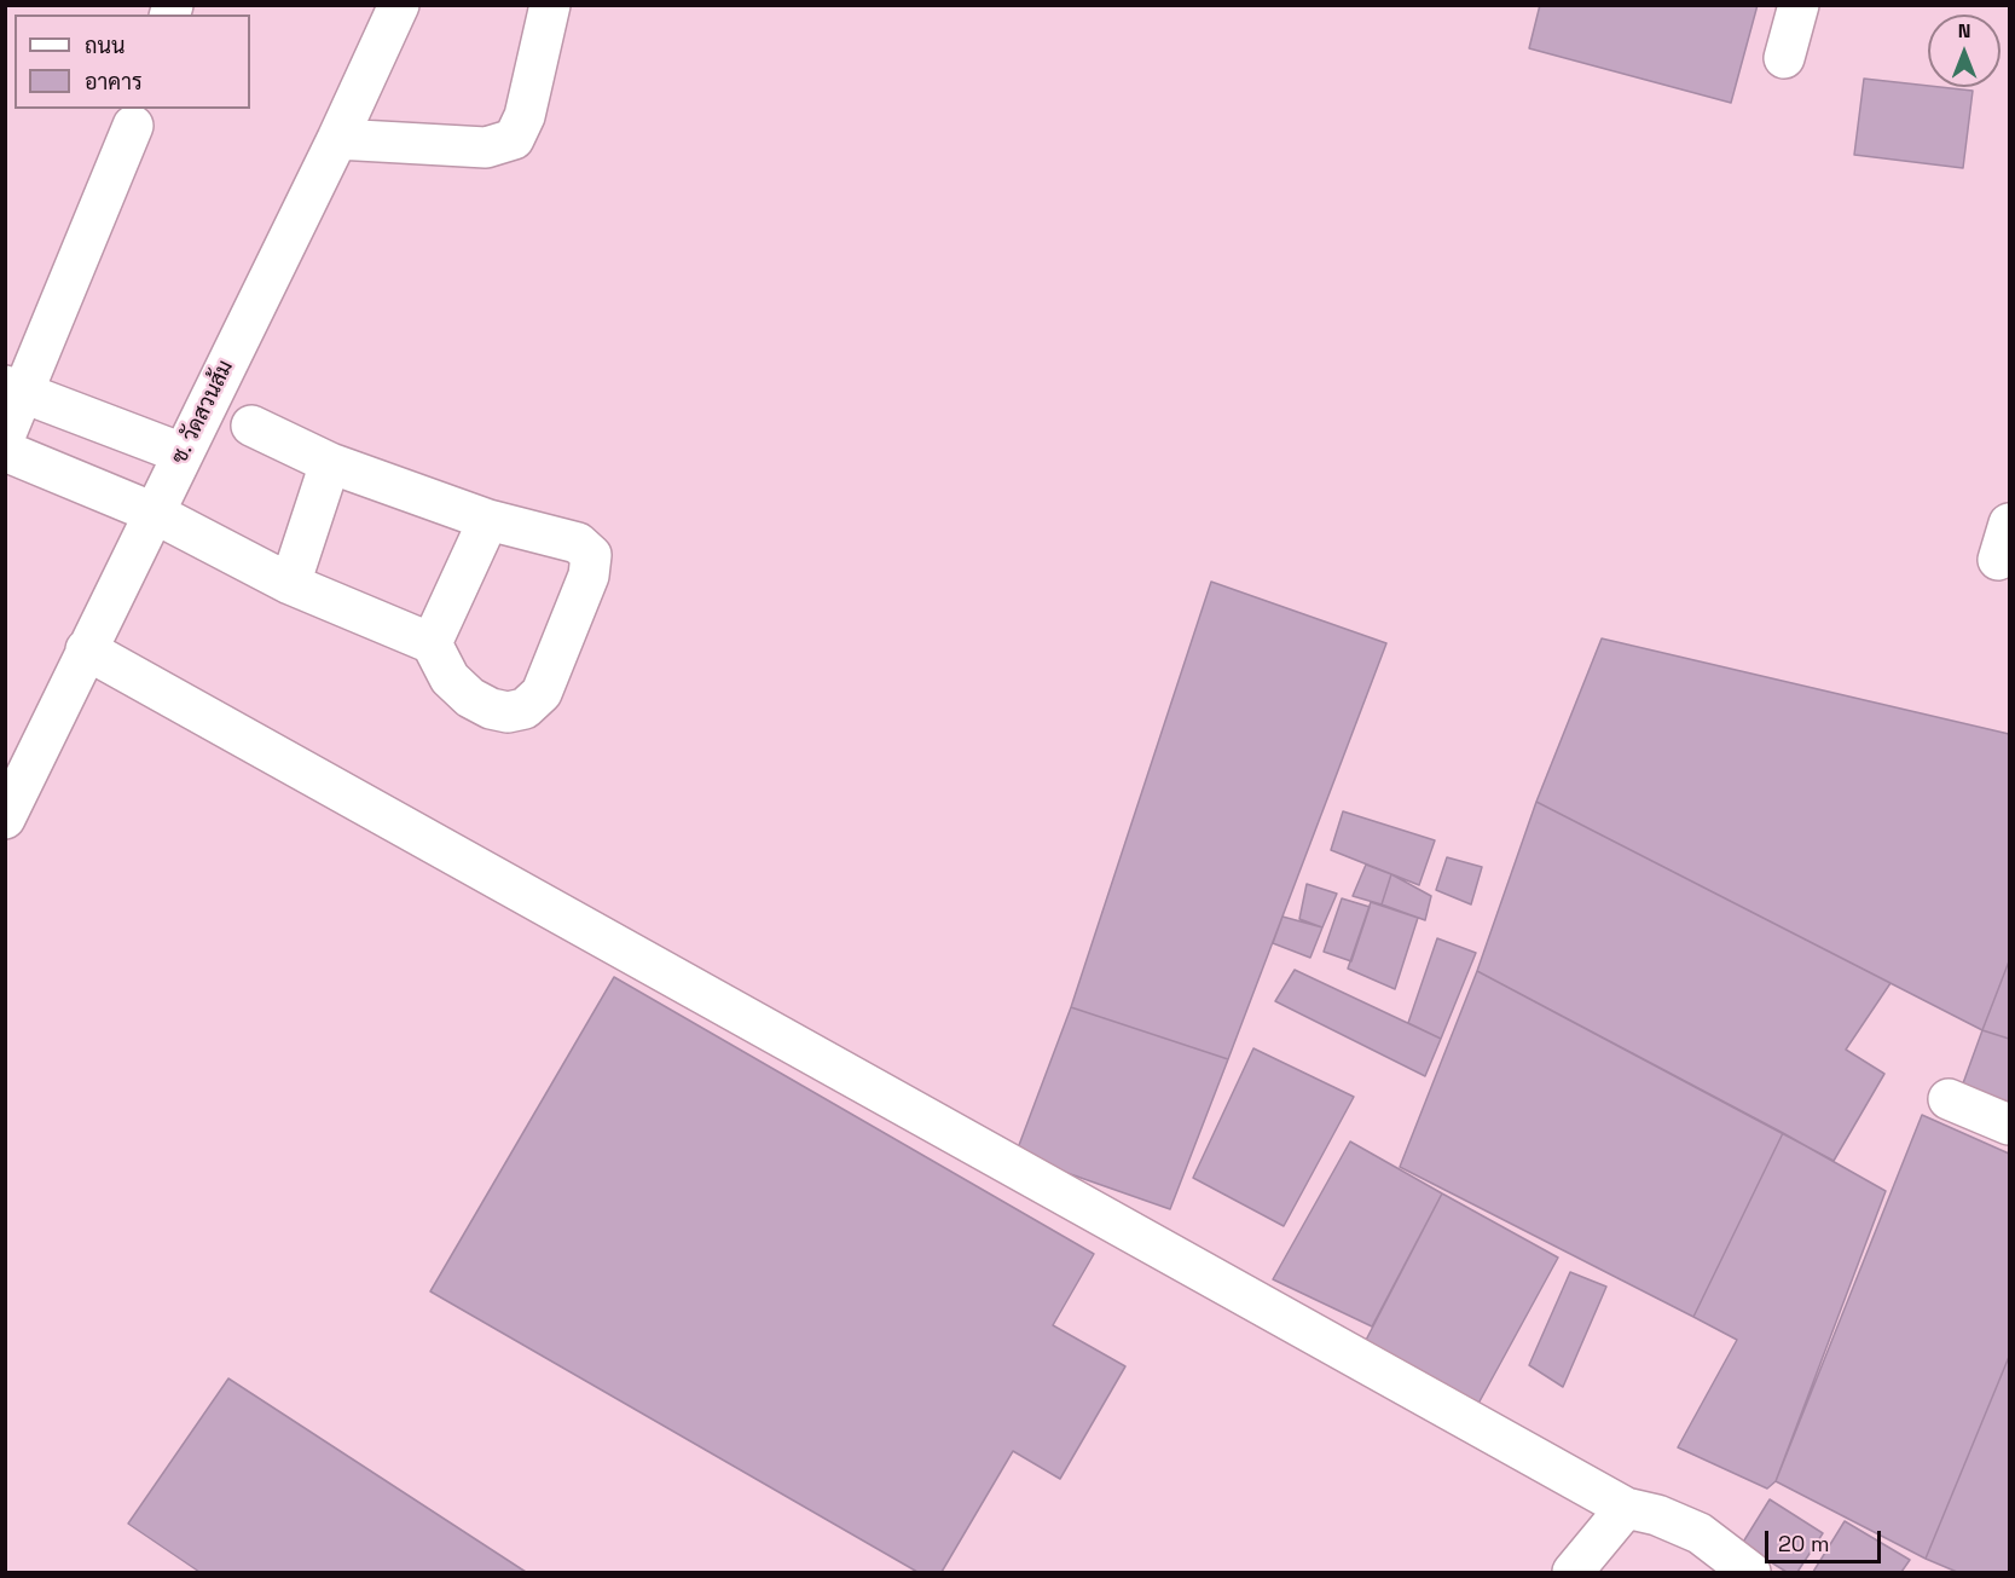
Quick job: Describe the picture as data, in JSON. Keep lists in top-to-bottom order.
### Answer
{
  "streets": {
    "street": ["ซ. วัดสวนส้ม"]
  },
  "legend": ["ถนน", "อาคาร"],
  "scale_bar": "20 m",
  "north": "top"
}
